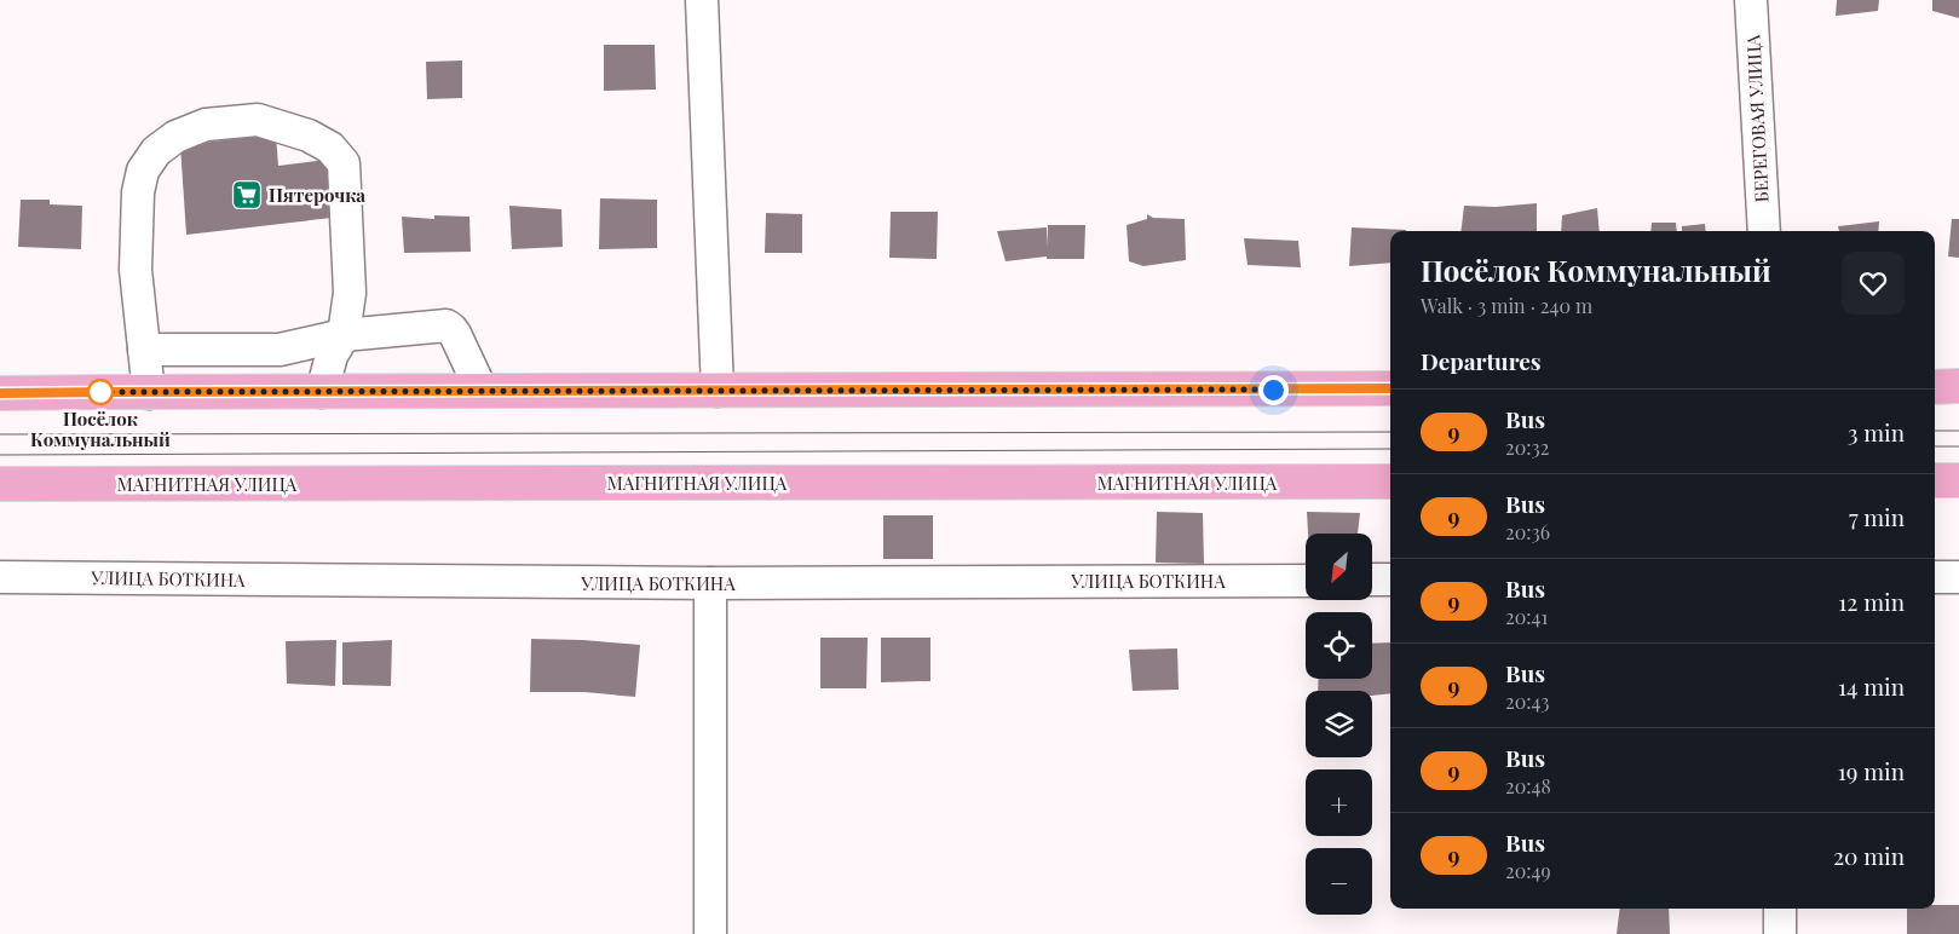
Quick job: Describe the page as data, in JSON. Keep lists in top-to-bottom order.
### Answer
{
  "streets": {
    "main road": ["МАГНИТНАЯ УЛИЦА"],
    "street": ["БЕРЕГОВАЯ УЛИЦА", "УЛИЦА БОТКИНА"]
  },
  "places": {
    "supermarket": ["Пятерочка"],
    "other": ["Посёлок Коммунальный"]
  },
  "lines": ["bus line 9"],
  "north": "bottom left",
  "page": {
    "heading": [
      ["Посёлок Коммунальный", "Walk · 3 min · 240 m"],
      "Departures"
    ],
    "list": [
      {
        "mark": "9",
        "name": "Bus",
        "note": "20:32",
        "value": "3 min"
      },
      {
        "mark": "9",
        "name": "Bus",
        "note": "20:36",
        "value": "7 min"
      },
      {
        "mark": "9",
        "name": "Bus",
        "note": "20:41",
        "value": "12 min"
      },
      {
        "mark": "9",
        "name": "Bus",
        "note": "20:43",
        "value": "14 min"
      },
      {
        "mark": "9",
        "name": "Bus",
        "note": "20:48",
        "value": "19 min"
      },
      {
        "mark": "9",
        "name": "Bus",
        "note": "20:49",
        "value": "20 min"
      }
    ],
    "map_buttons": ["+", "−"]
  }
}
